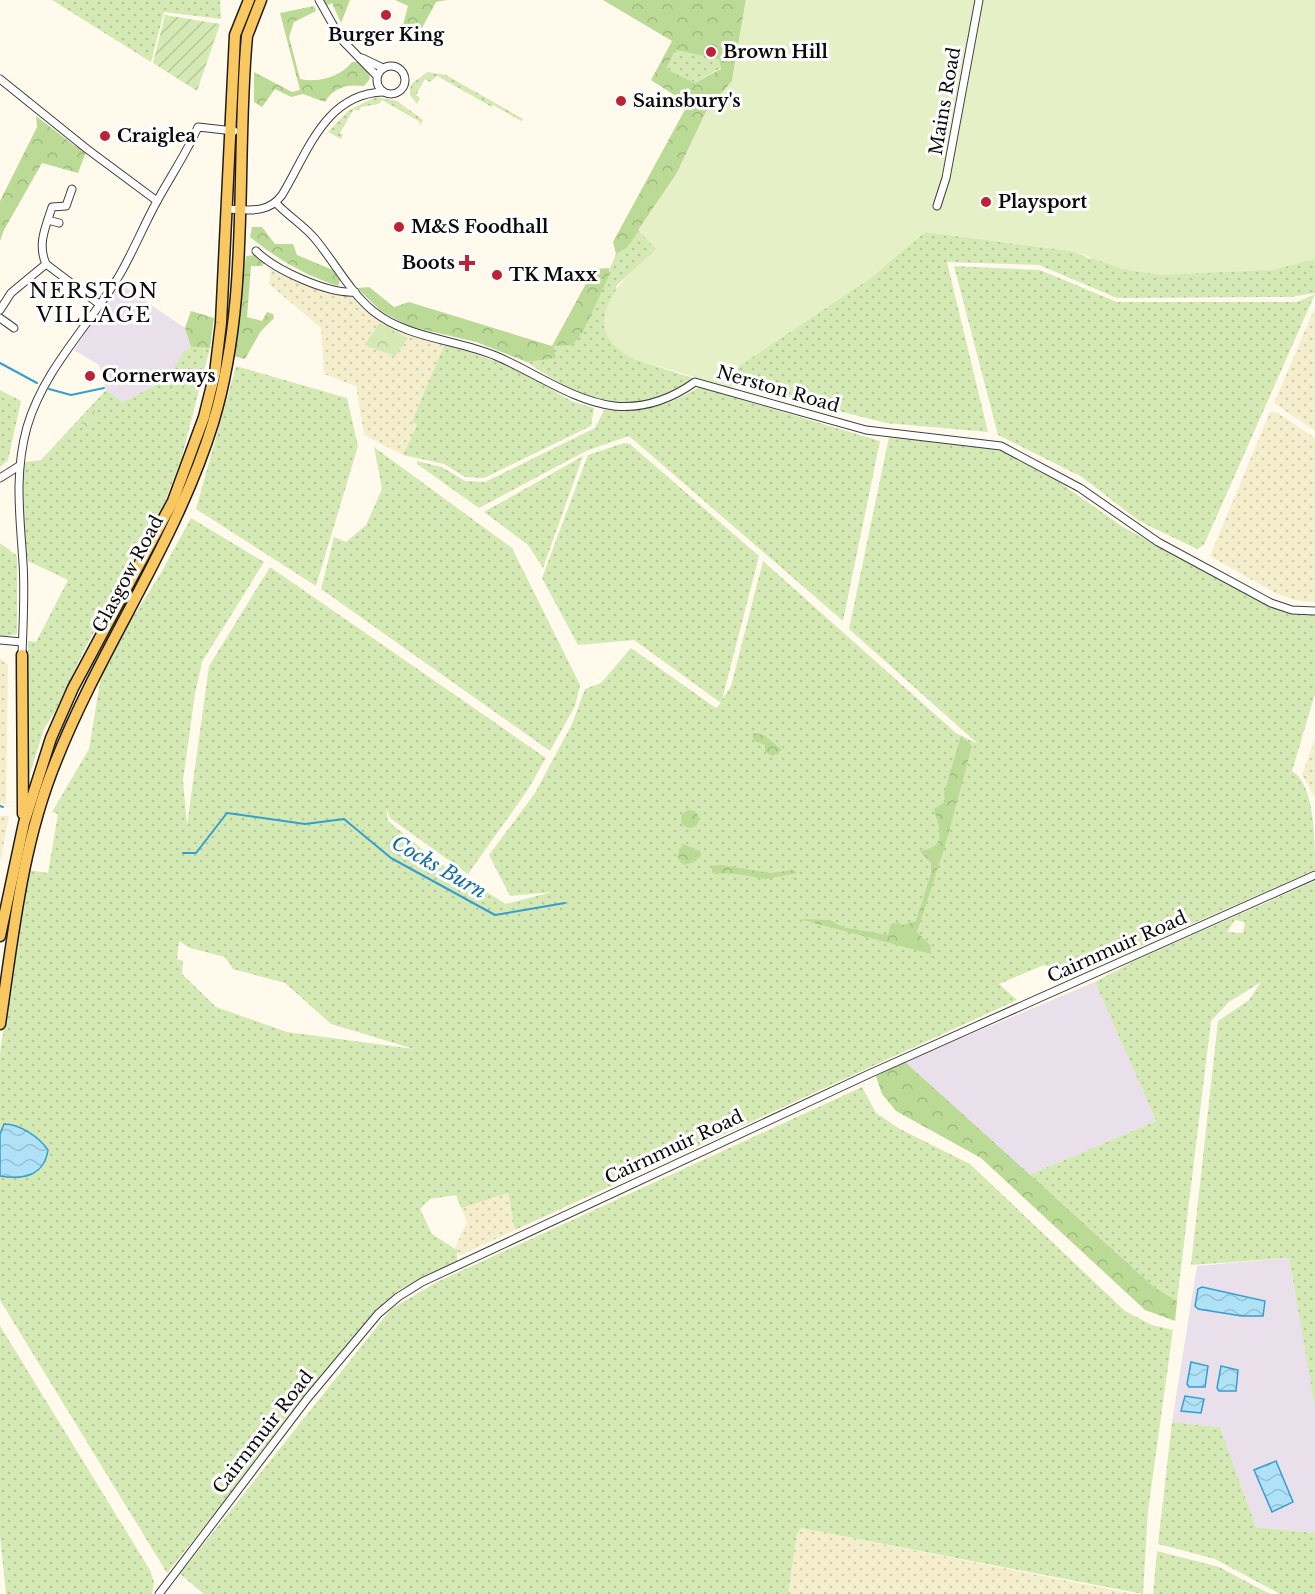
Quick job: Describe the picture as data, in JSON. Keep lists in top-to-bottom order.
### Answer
{
  "streets": {
    "main road": ["Glasgow Road"],
    "street": ["Mains Road", "Nerston Road", "Cairnmuir Road"]
  },
  "districts": ["NERSTON VILLAGE"],
  "water": ["Cocks Burn"],
  "places": {
    "other": [
      "Burger King",
      "Brown Hill",
      "Sainsbury's",
      "Craiglea",
      "Playsport",
      "M&S Foodhall",
      "TK Maxx",
      "Cornerways"
    ],
    "health": ["Boots"]
  }
}
